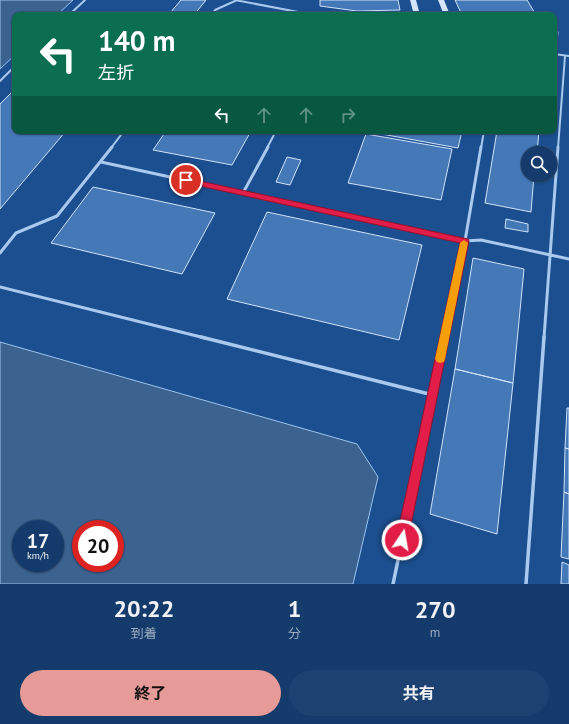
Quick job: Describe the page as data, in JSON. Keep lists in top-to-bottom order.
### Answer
{
  "page": {
    "turn": ["140 m", "左折"],
    "speed": "17 km/h",
    "limit": "20",
    "eta": [
      "20:22",
      "到着",
      "1",
      "分",
      "270",
      "m"
    ],
    "buttons": ["終了", "共有"]
  }
}
